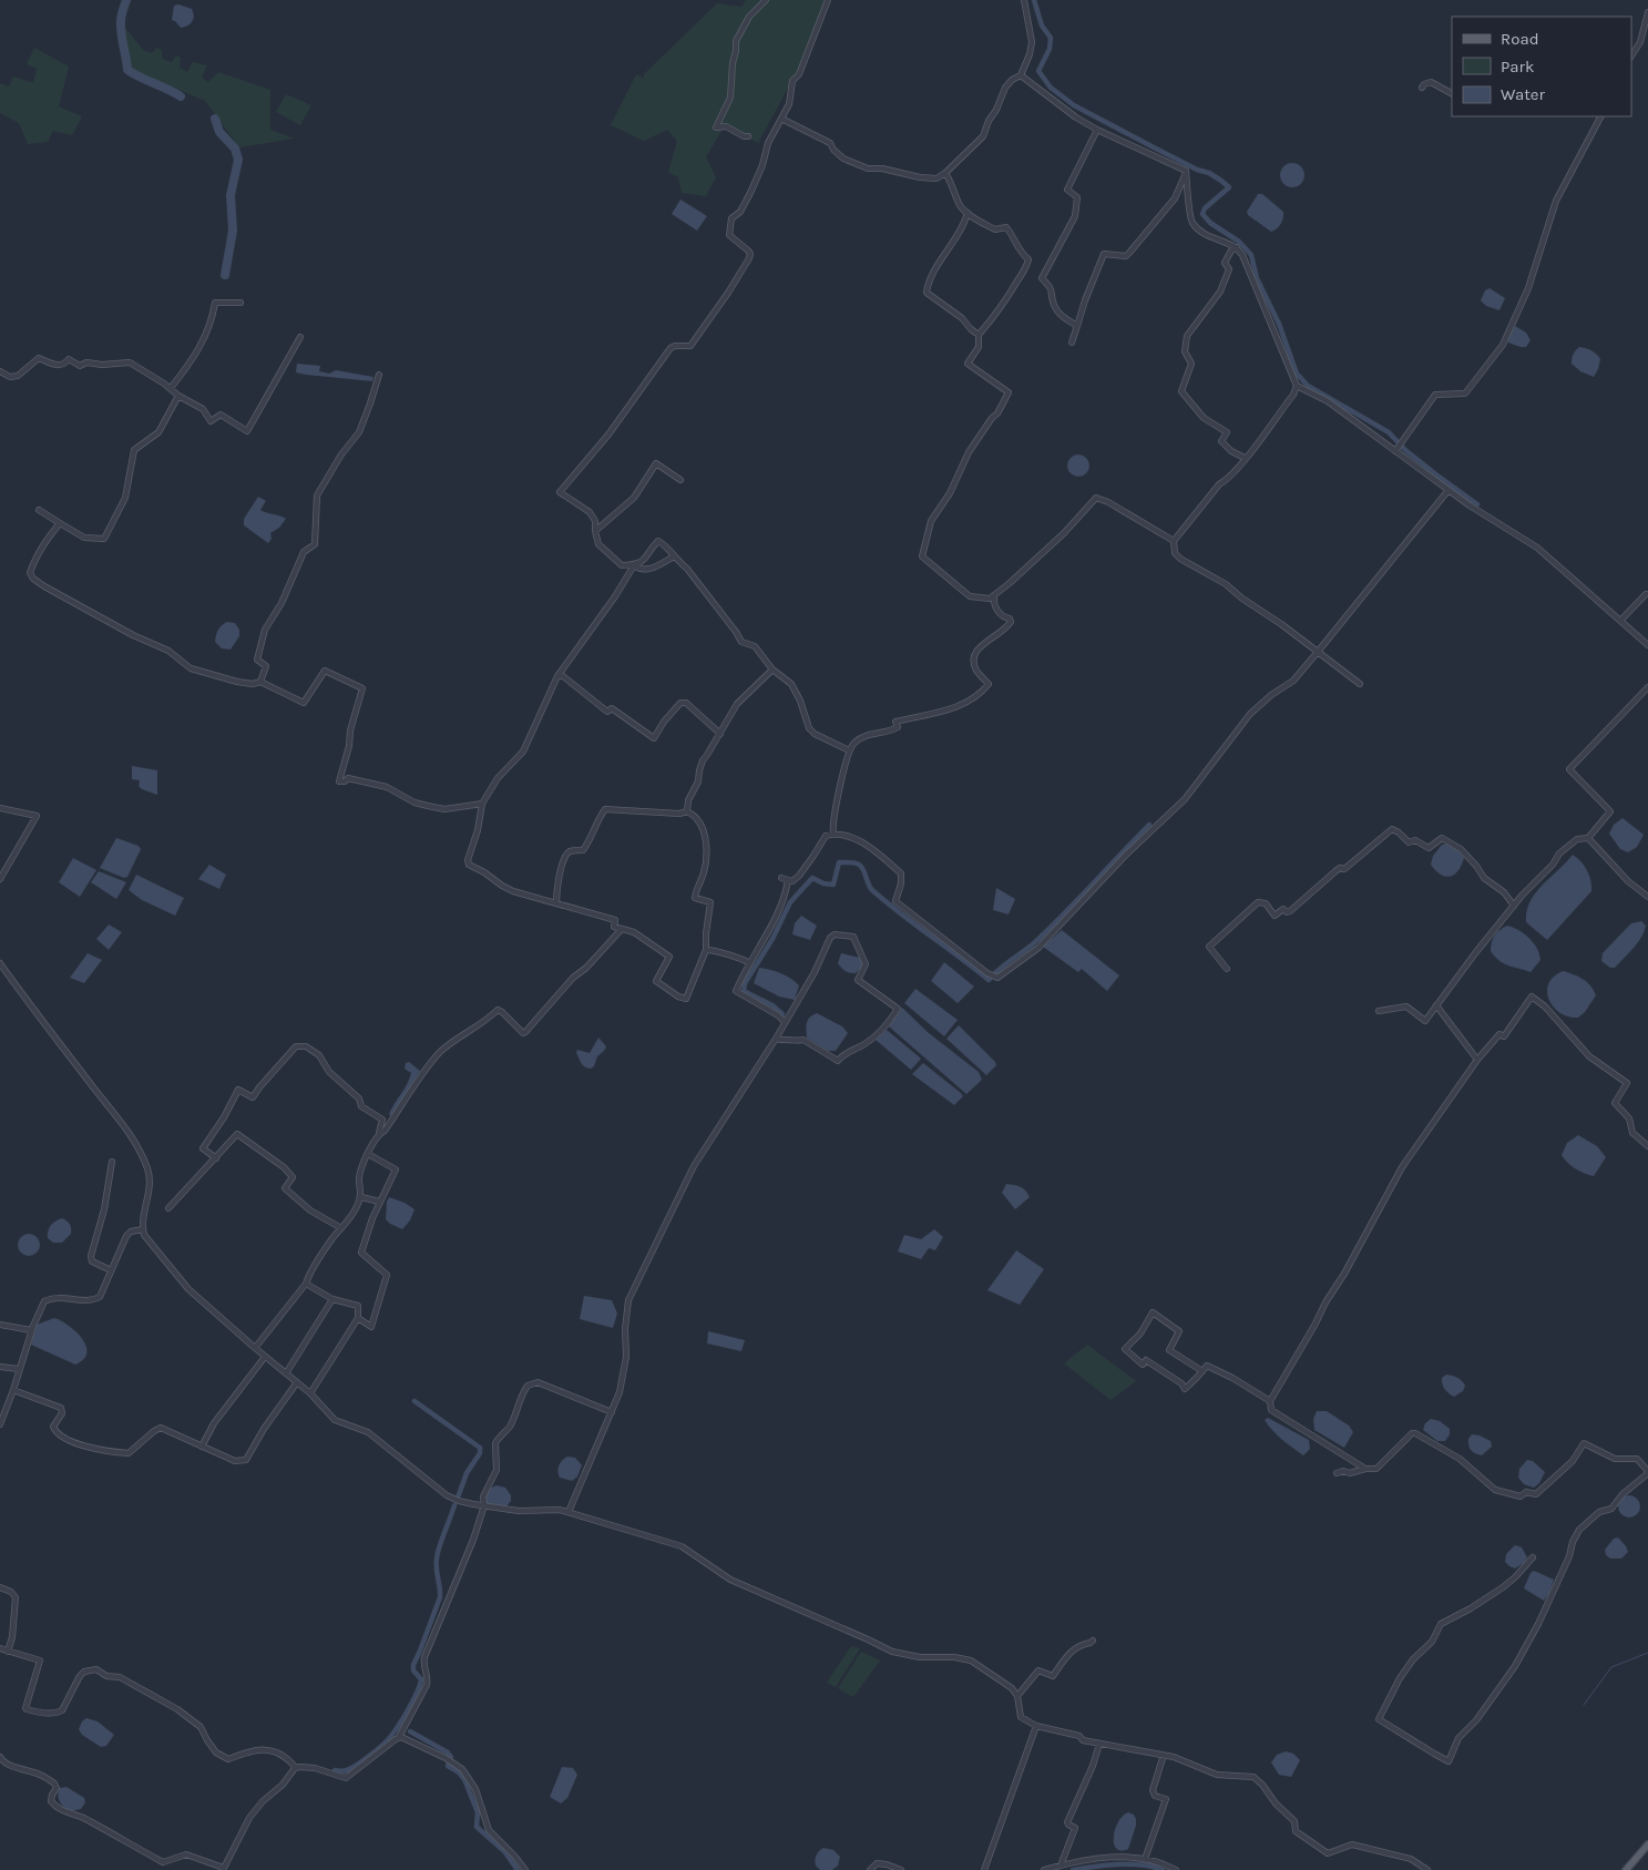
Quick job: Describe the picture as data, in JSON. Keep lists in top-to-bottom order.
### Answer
{
  "legend": ["Road", "Park", "Water"]
}
